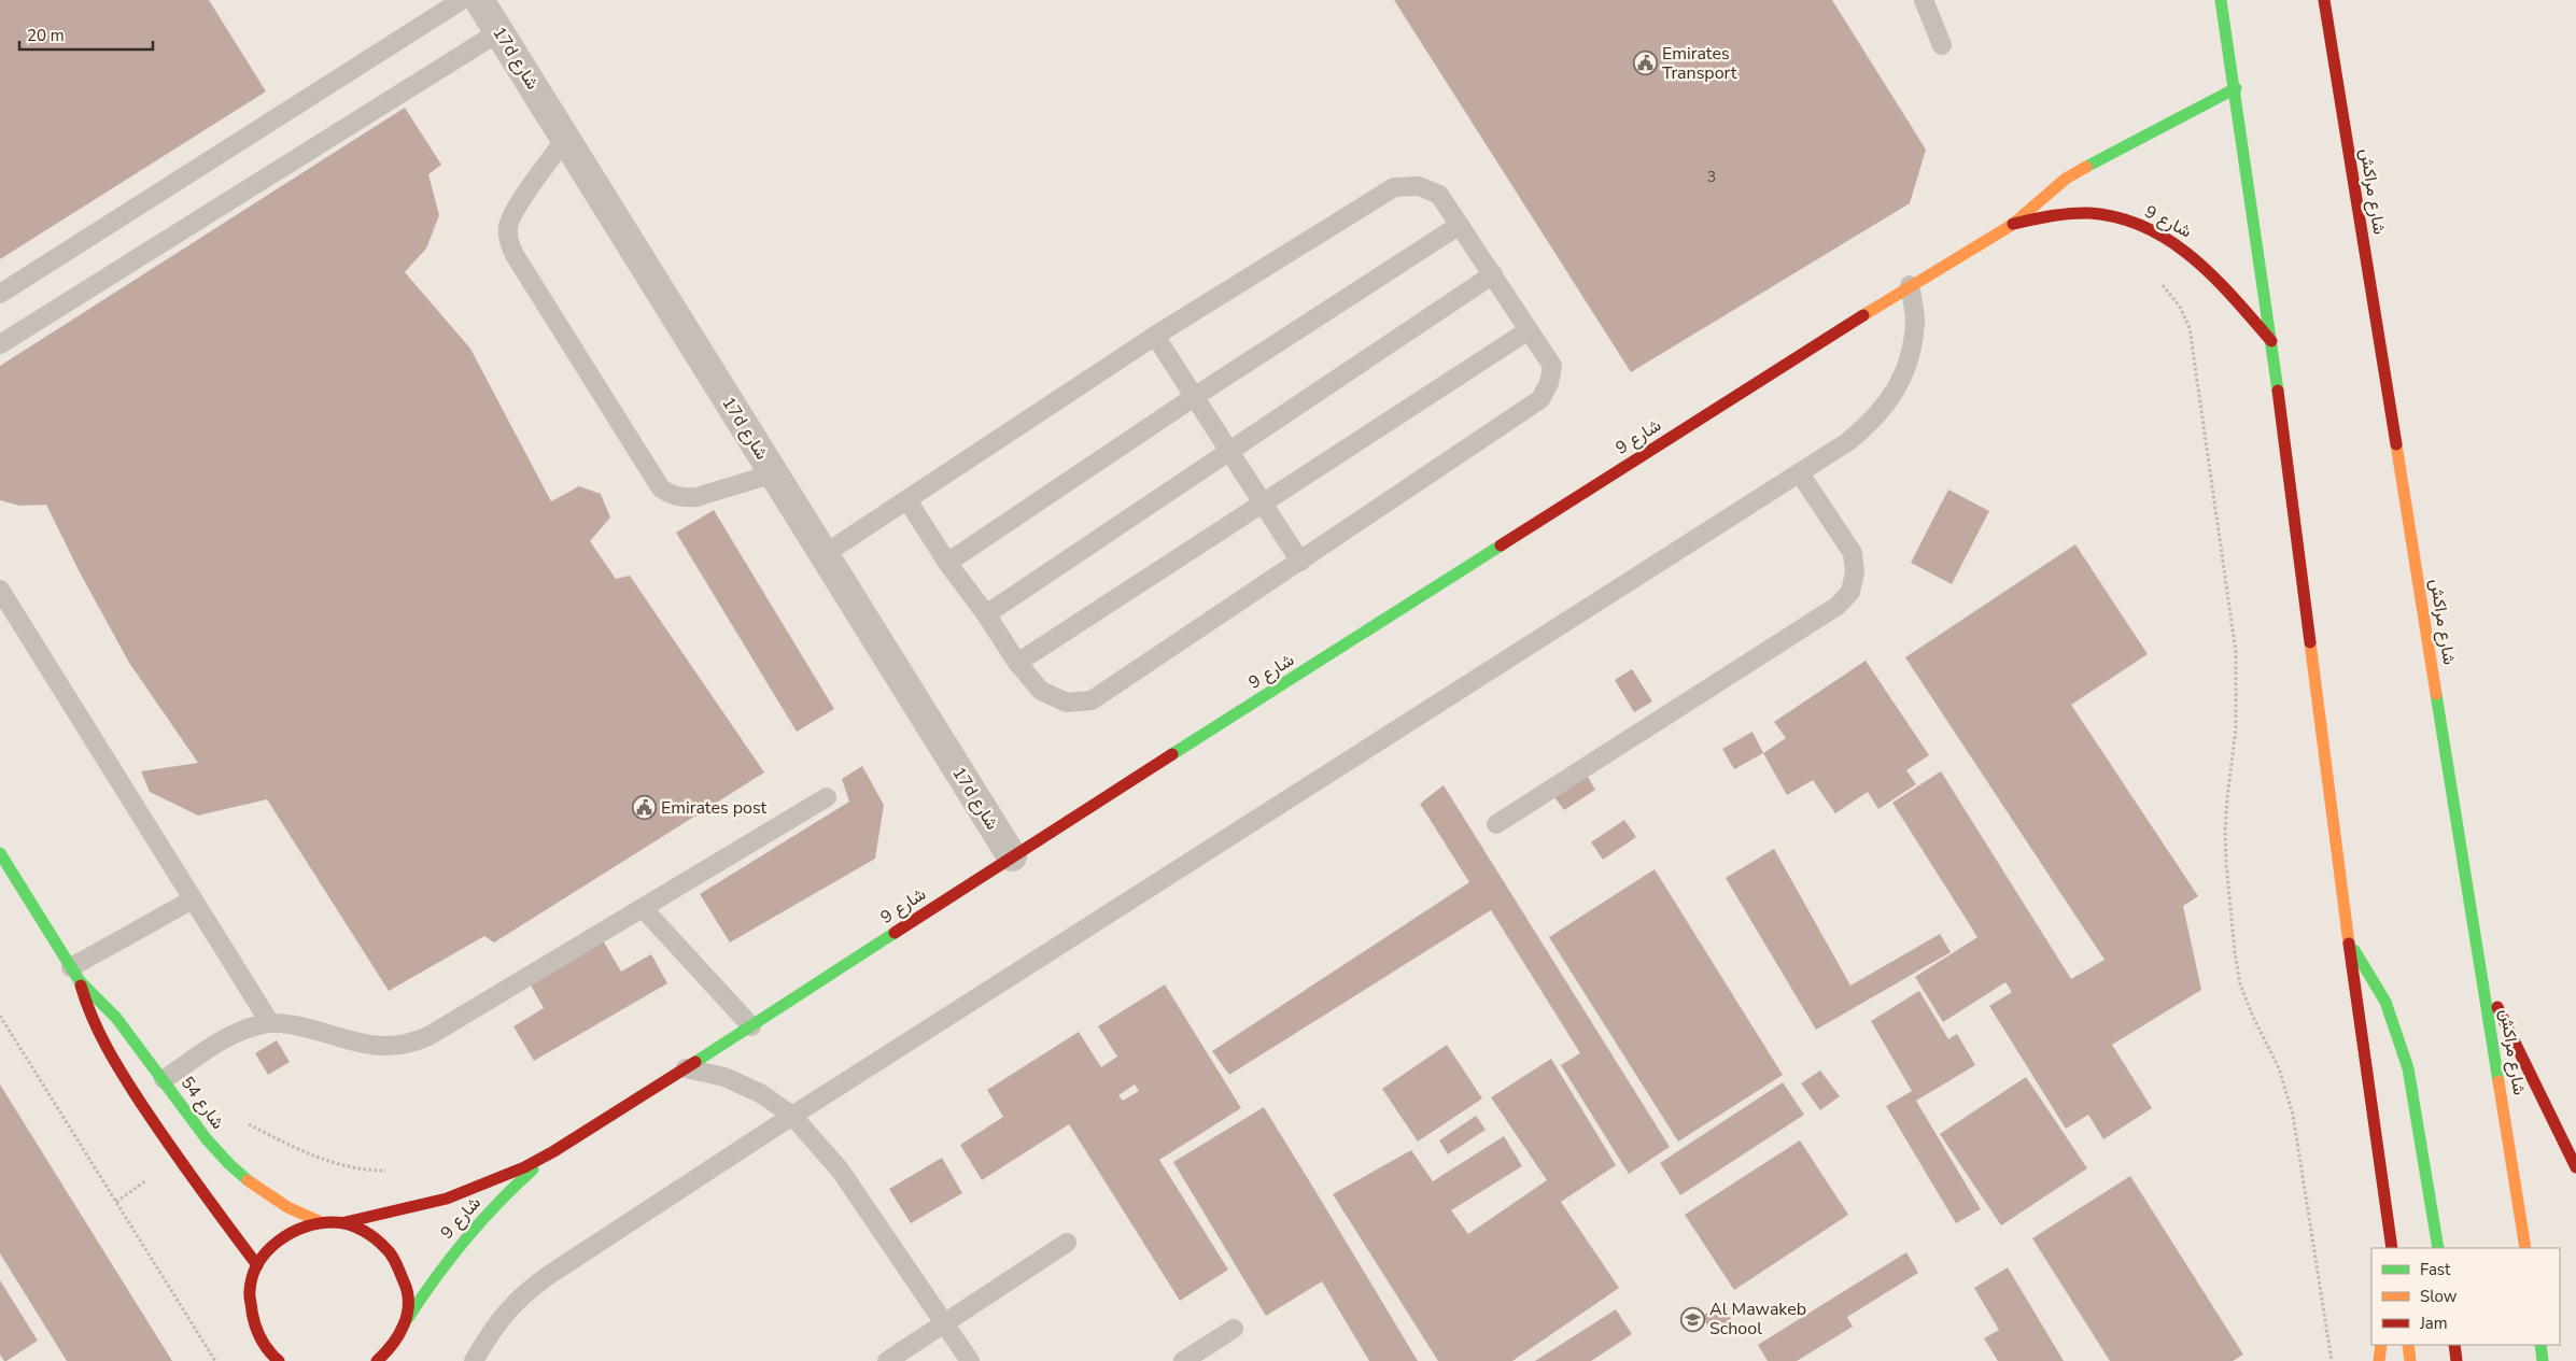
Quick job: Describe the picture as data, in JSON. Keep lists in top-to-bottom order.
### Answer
{
  "streets": {
    "street": [
      "17d شارع",
      "شارع مراكش",
      "شارع 9",
      "شارع 54"
    ]
  },
  "crossings": [
    ["17d شارع", "شارع 9"]
  ],
  "places": {
    "public building": ["Emirates Transport", "Emirates post"],
    "school or university": ["Al Mawakeb School"]
  },
  "house_numbers": ["3"],
  "legend": ["Fast", "Slow", "Jam"],
  "scale_bar": "20 m"
}
